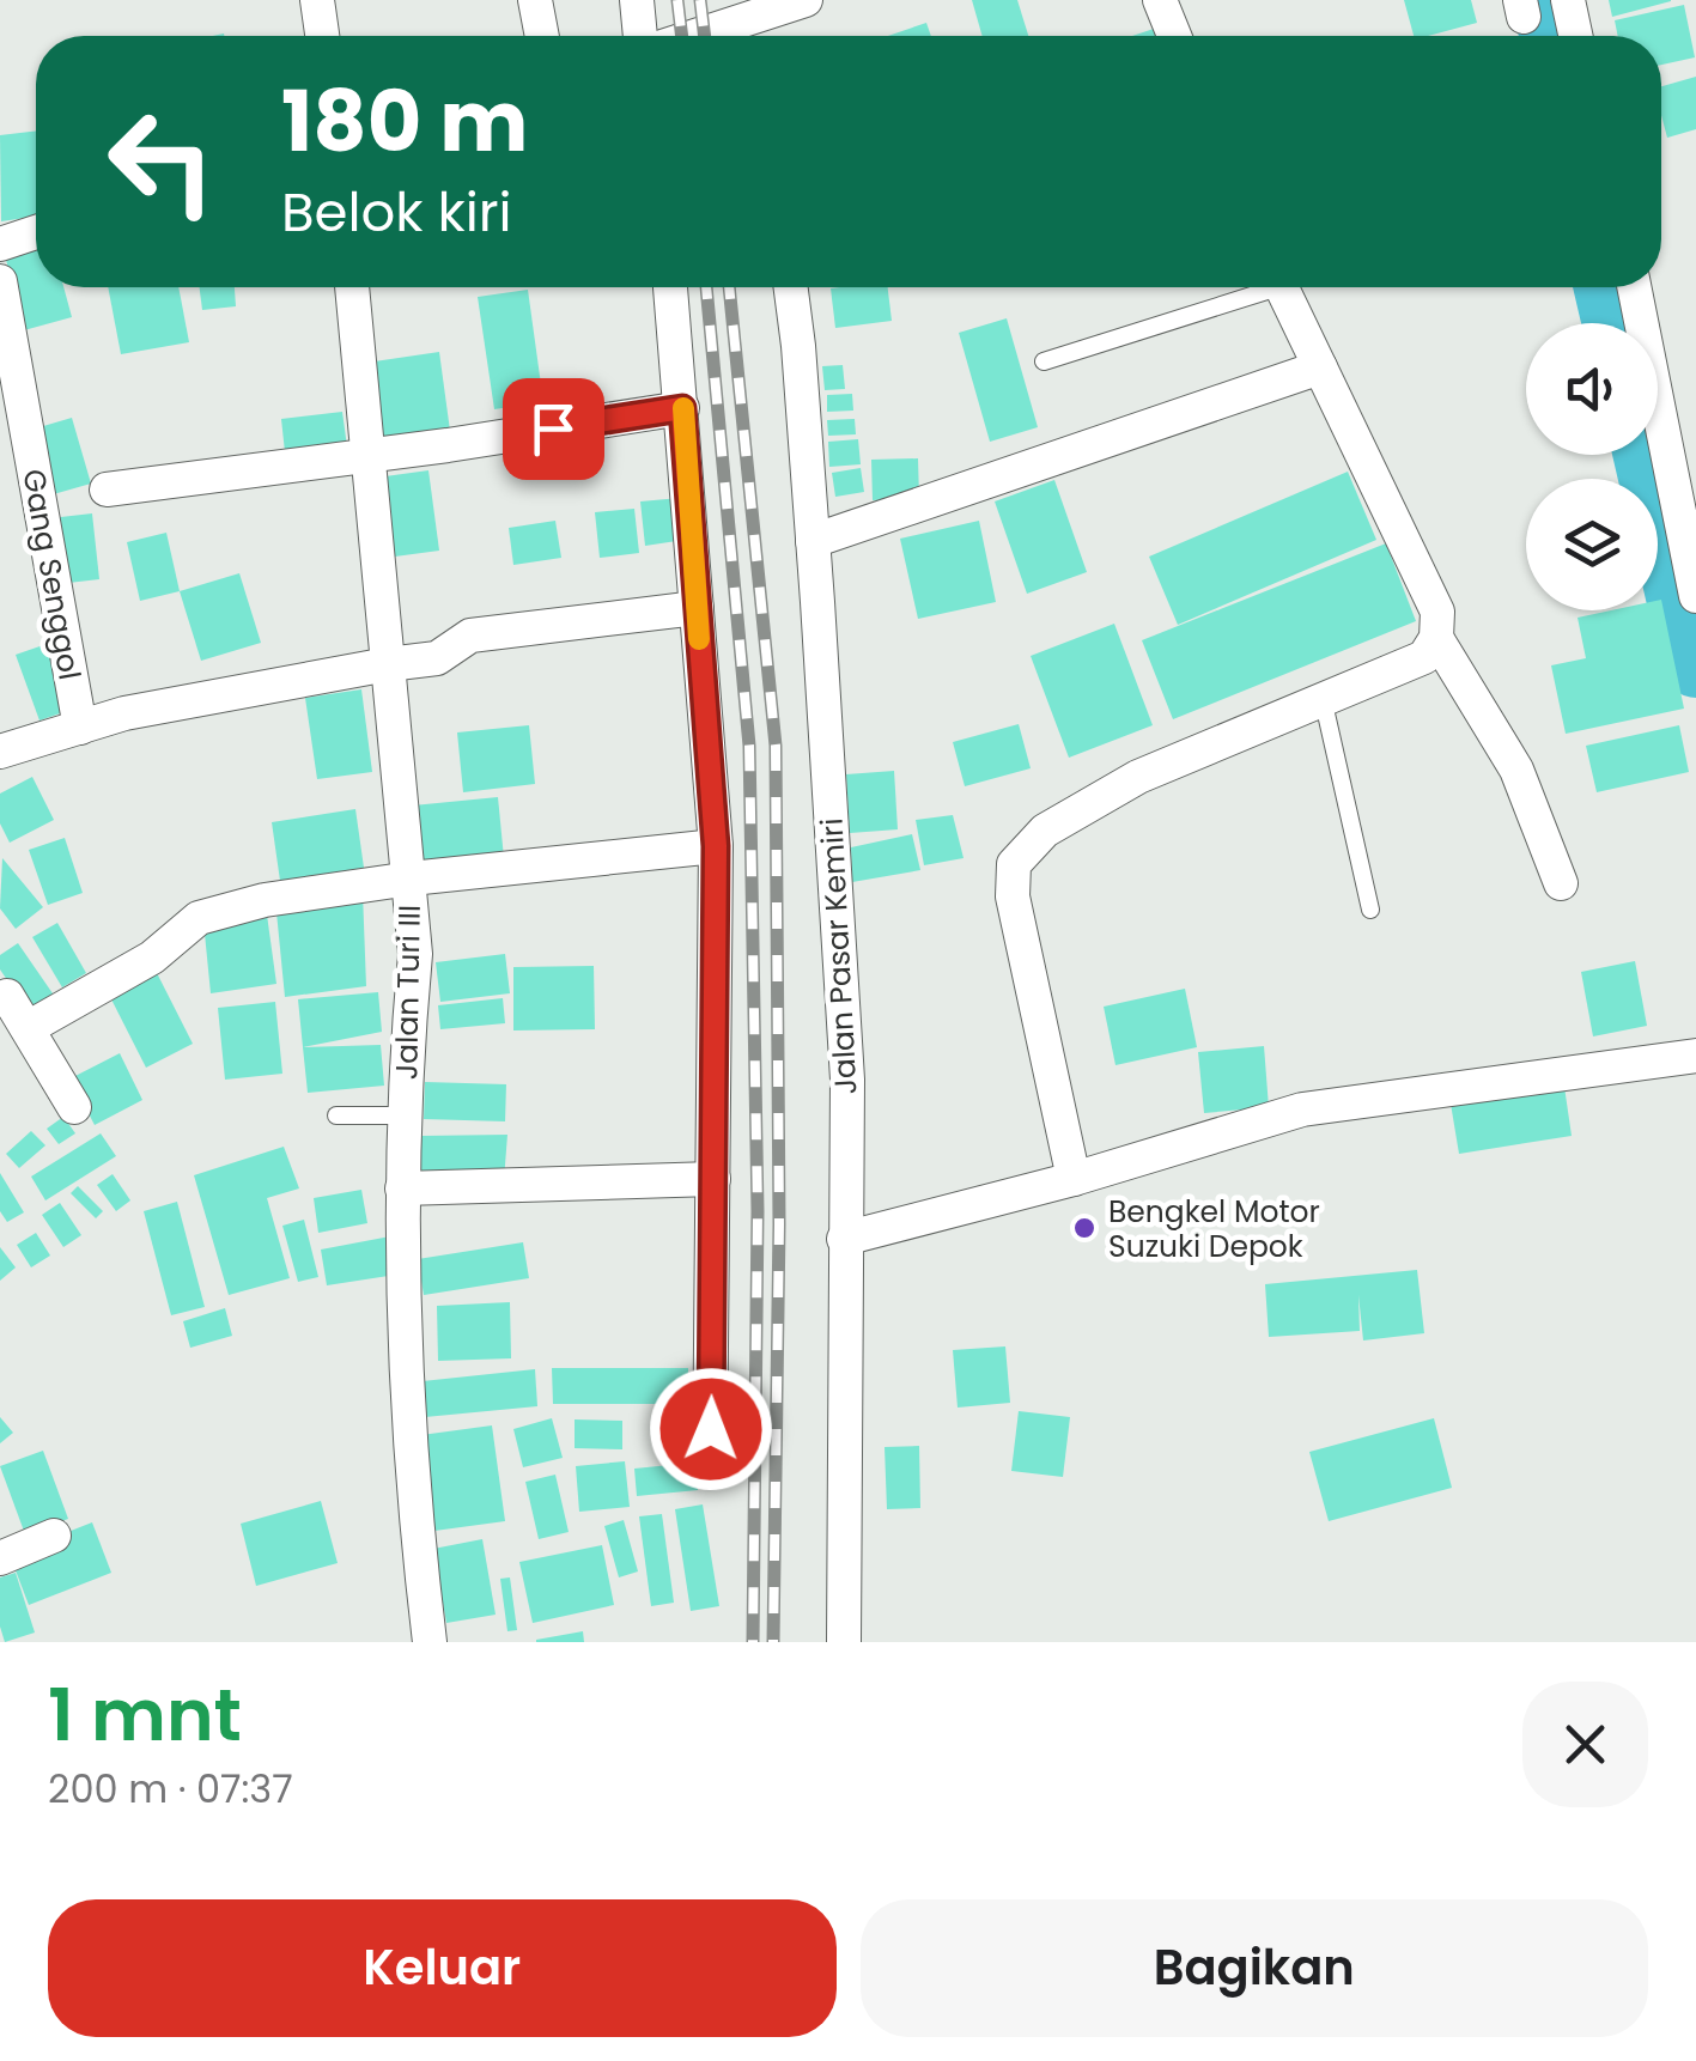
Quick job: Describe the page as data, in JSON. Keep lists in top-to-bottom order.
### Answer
{
  "streets": {
    "street": ["Gang Senggol", "Jalan Pasar Kemiri", "Jalan Turi III"]
  },
  "places": ["Bengkel Motor Suzuki Depok"],
  "page": {
    "turn": ["180 m", "Belok kiri"],
    "heading": ["1 mnt", "200 m · 07:37"],
    "buttons": ["Keluar", "Bagikan"]
  }
}
